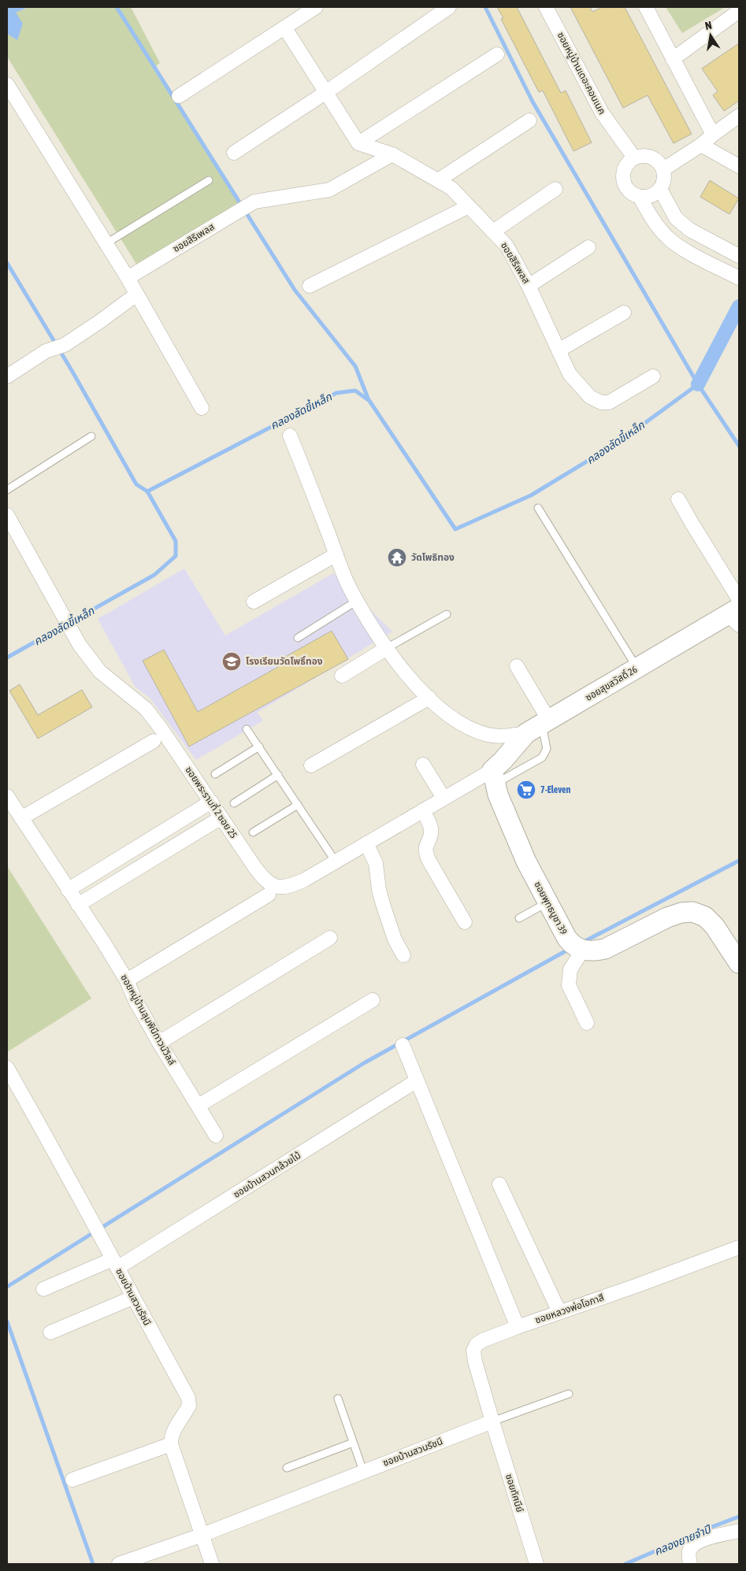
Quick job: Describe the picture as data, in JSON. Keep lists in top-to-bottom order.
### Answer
{
  "streets": {
    "street": [
      "ซอยหมู่บ้านเดอะคอนเนค",
      "ซอยสิริเพลส",
      "ซอยสุขสวัสดิ์ 26",
      "ซอยพระรามที่ 2 ซอย 25",
      "ซอยพุทธบูชา 39",
      "ซอยหมู่บ้านลุมพินีทาวน์วิลล์",
      "ซอยบ้านสวนกล้วยไม้",
      "ซอยบ้านสวนรัชนี",
      "ซอยหลวงพ่อโอภาสี",
      "ซอยทัศนีย์"
    ]
  },
  "crossings": [
    ["ซอยสุขสวัสดิ์ 26", "ซอยพระรามที่ 2 ซอย 25"],
    ["ซอยสุขสวัสดิ์ 26", "ซอยพุทธบูชา 39"],
    ["ซอยพระรามที่ 2 ซอย 25", "ซอยพุทธบูชา 39"],
    ["ซอยบ้านสวนกล้วยไม้", "ซอยบ้านสวนรัชนี"],
    ["ซอยบ้านสวนรัชนี", "ซอยหลวงพ่อโอภาสี"],
    ["ซอยบ้านสวนรัชนี", "ซอยทัศนีย์"],
    ["ซอยหลวงพ่อโอภาสี", "ซอยทัศนีย์"]
  ],
  "water": ["คลองลัดขี้เหล็ก", "คลองยายจำปี"],
  "places": {
    "temple": ["วัดโพธิทอง"],
    "school or university": ["โรงเรียนวัดโพธิ์ทอง"],
    "supermarket": ["7-Eleven"]
  },
  "north": "top"
}
